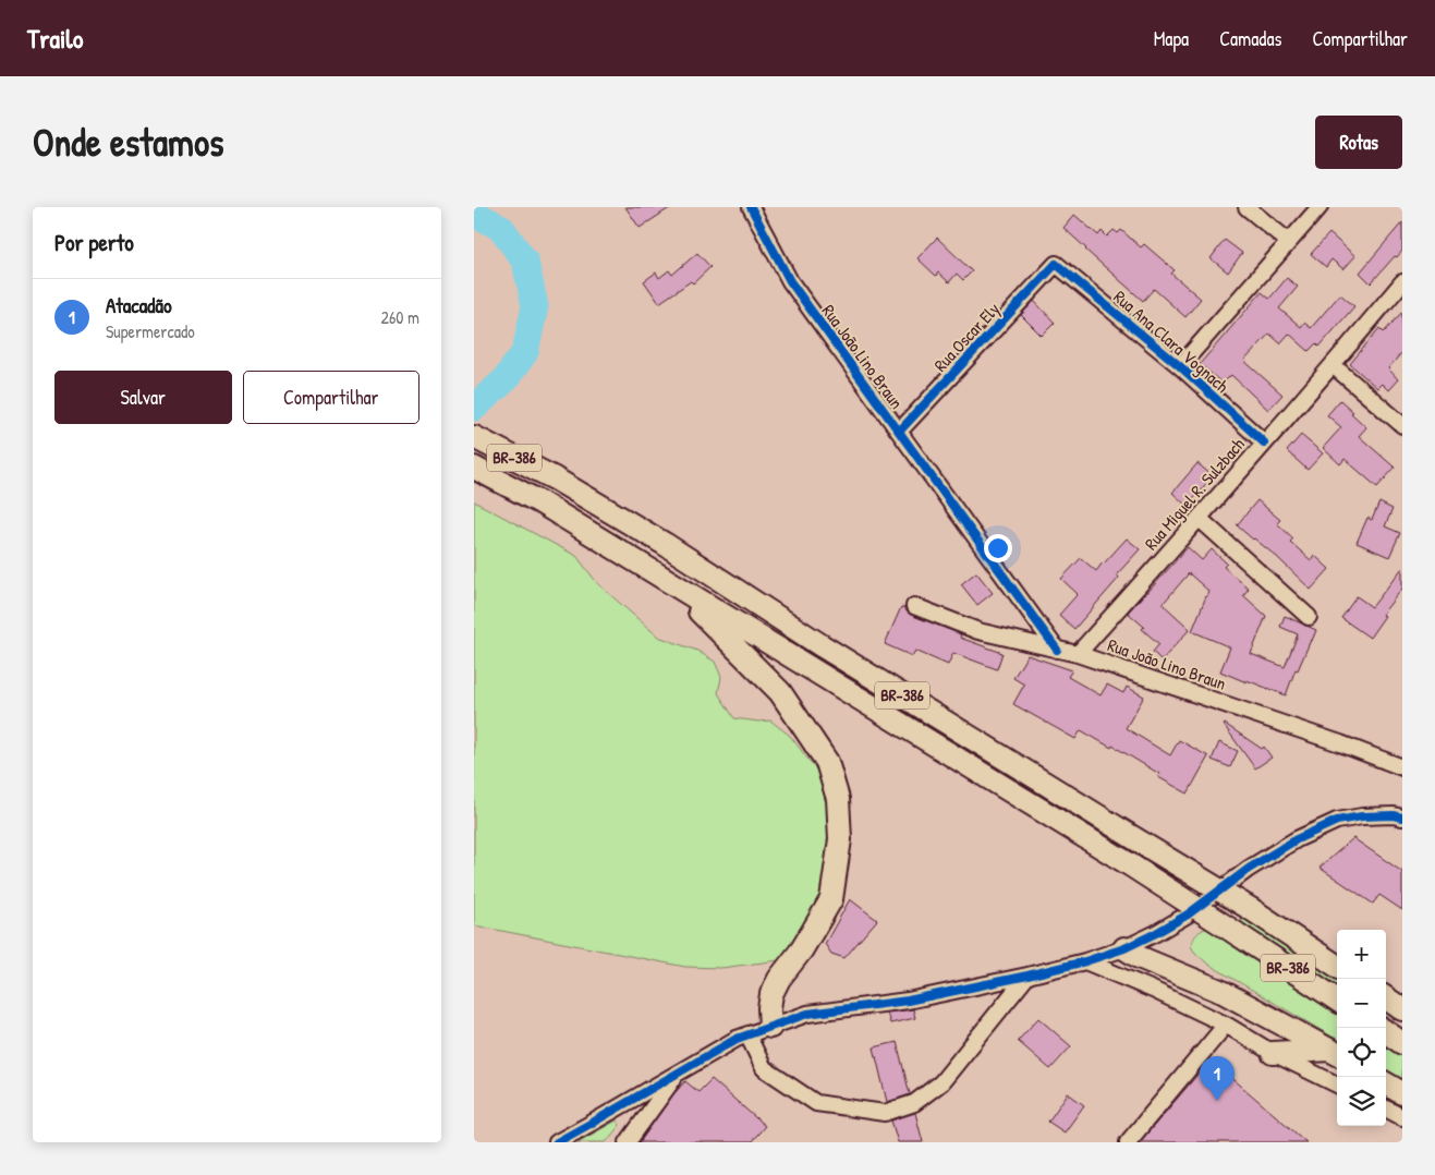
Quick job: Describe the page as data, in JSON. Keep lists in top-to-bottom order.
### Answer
{
  "streets": {
    "highway": ["BR-386"],
    "street": [
      "Rua Oscar Ely",
      "Rua Ana Clara Vognach",
      "Rua João Lino Braun",
      "Rua Miguel R. Sulzbach"
    ]
  },
  "crossings": [
    ["Rua Oscar Ely", "Rua Ana Clara Vognach"],
    ["Rua Oscar Ely", "Rua João Lino Braun"],
    ["Rua Ana Clara Vognach", "Rua Miguel R. Sulzbach"],
    ["Rua João Lino Braun", "Rua Miguel R. Sulzbach"]
  ],
  "page": {
    "header": "Trailo",
    "nav": ["Mapa", "Camadas", "Compartilhar"],
    "buttons": [
      "Rotas",
      ["Salvar", "Compartilhar"]
    ],
    "title": "Onde estamos",
    "heading": "Por perto",
    "list": [
      {
        "mark": "1",
        "name": "Atacadão",
        "note": "Supermercado",
        "value": "260 m"
      }
    ],
    "map_buttons": ["+", "−"],
    "pins": "1"
  }
}
